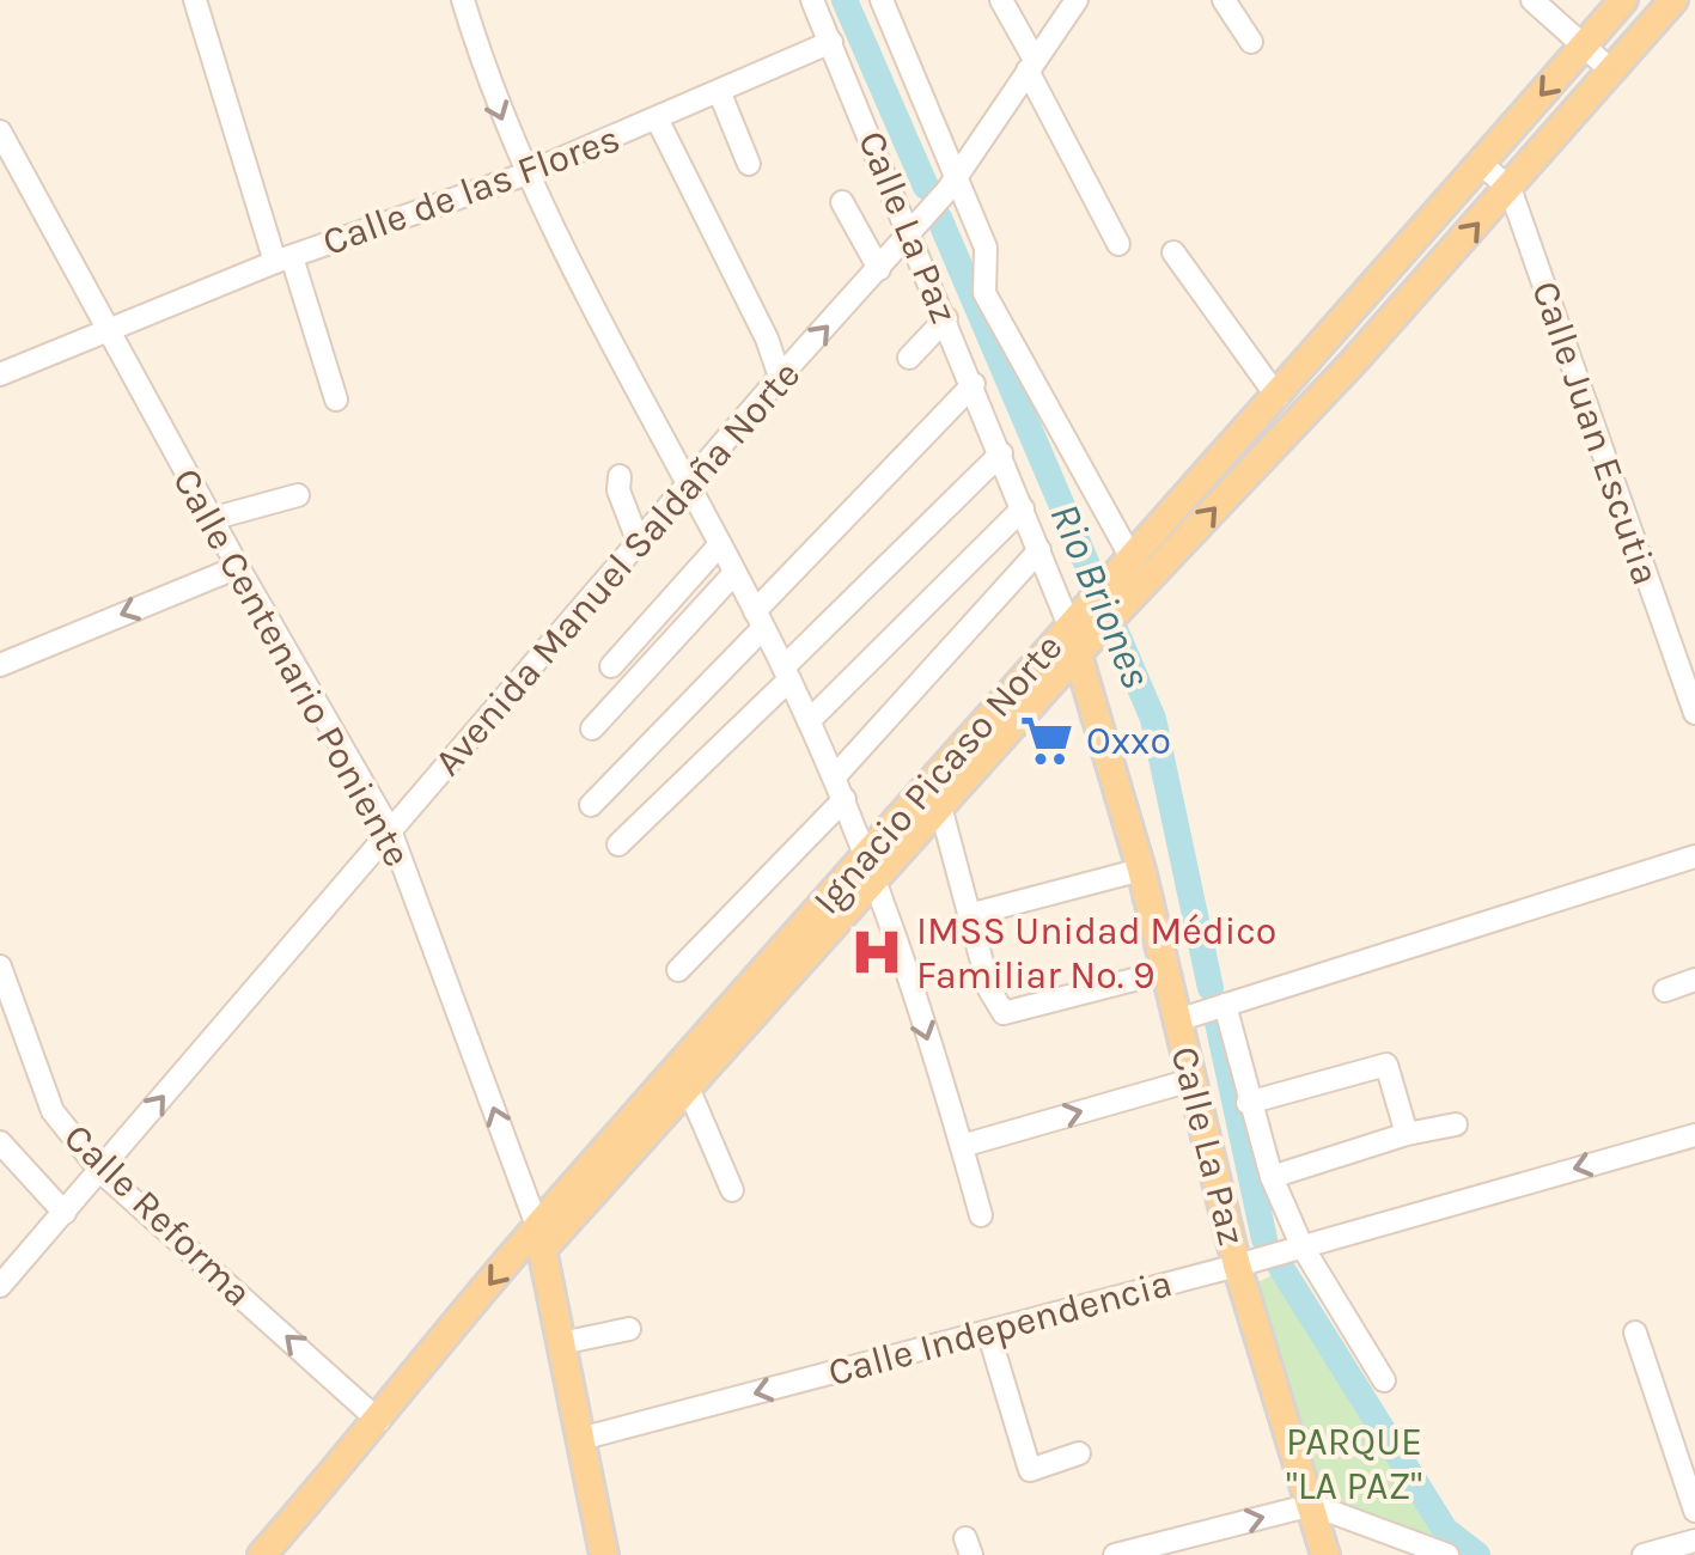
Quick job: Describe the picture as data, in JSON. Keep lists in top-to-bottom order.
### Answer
{
  "streets": {
    "main road": ["Calle La Paz", "Ignacio Picaso Norte"],
    "street": [
      "Calle de las Flores",
      "Calle Juan Escutia",
      "Avenida Manuel Saldaña Norte",
      "Calle Centenario Poniente",
      "Calle Reforma",
      "Calle Independencia"
    ]
  },
  "crossings": [
    ["Calle de las Flores", "Calle La Paz"],
    ["Calle de las Flores", "Calle Centenario Poniente"],
    ["Calle La Paz", "Avenida Manuel Saldaña Norte"],
    ["Calle La Paz", "Ignacio Picaso Norte"],
    ["Calle La Paz", "Calle Independencia"],
    ["Calle Juan Escutia", "Ignacio Picaso Norte"],
    ["Avenida Manuel Saldaña Norte", "Calle Centenario Poniente"],
    ["Avenida Manuel Saldaña Norte", "Calle Reforma"],
    ["Calle Centenario Poniente", "Ignacio Picaso Norte"],
    ["Ignacio Picaso Norte", "Calle Reforma"]
  ],
  "one_way": ["Avenida Manuel Saldaña Norte", "Calle Centenario Poniente", "Calle Reforma"],
  "water": ["Rio Briones"],
  "parks": ["PARQUE \"LA PAZ\""],
  "places": {
    "supermarket": ["Oxxo"],
    "hospital": ["IMSS Unidad Médico Familiar No. 9"]
  }
}
